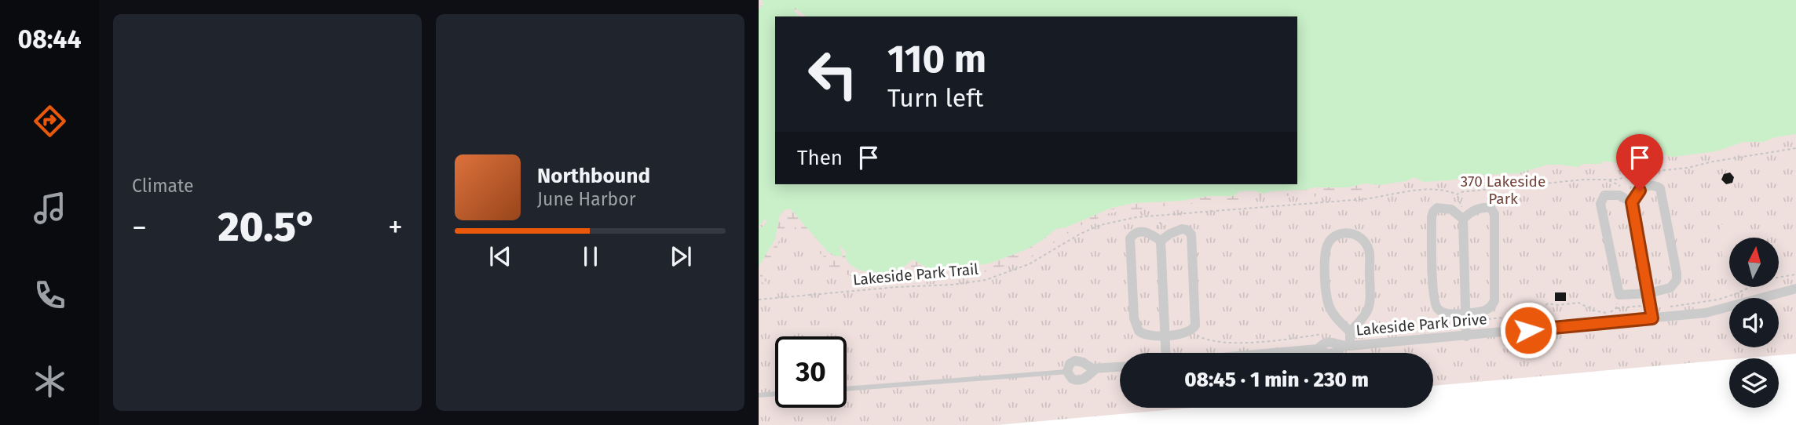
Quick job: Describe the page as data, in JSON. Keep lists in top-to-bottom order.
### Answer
{
  "streets": {
    "street": ["Lakeside Park Drive"],
    "path": ["Lakeside Park Trail"]
  },
  "parks": ["370 Lakeside Park"],
  "north": "top",
  "page": {
    "tabs": "08:44",
    "tile": "Climate",
    "turn": ["110 m", "Turn left"],
    "then": "Then",
    "song": ["Northbound", "June Harbor"],
    "heat": ["−", "20.5°", "+"],
    "limit": "30",
    "trip": "08:45 · 1 min · 230 m"
  }
}
